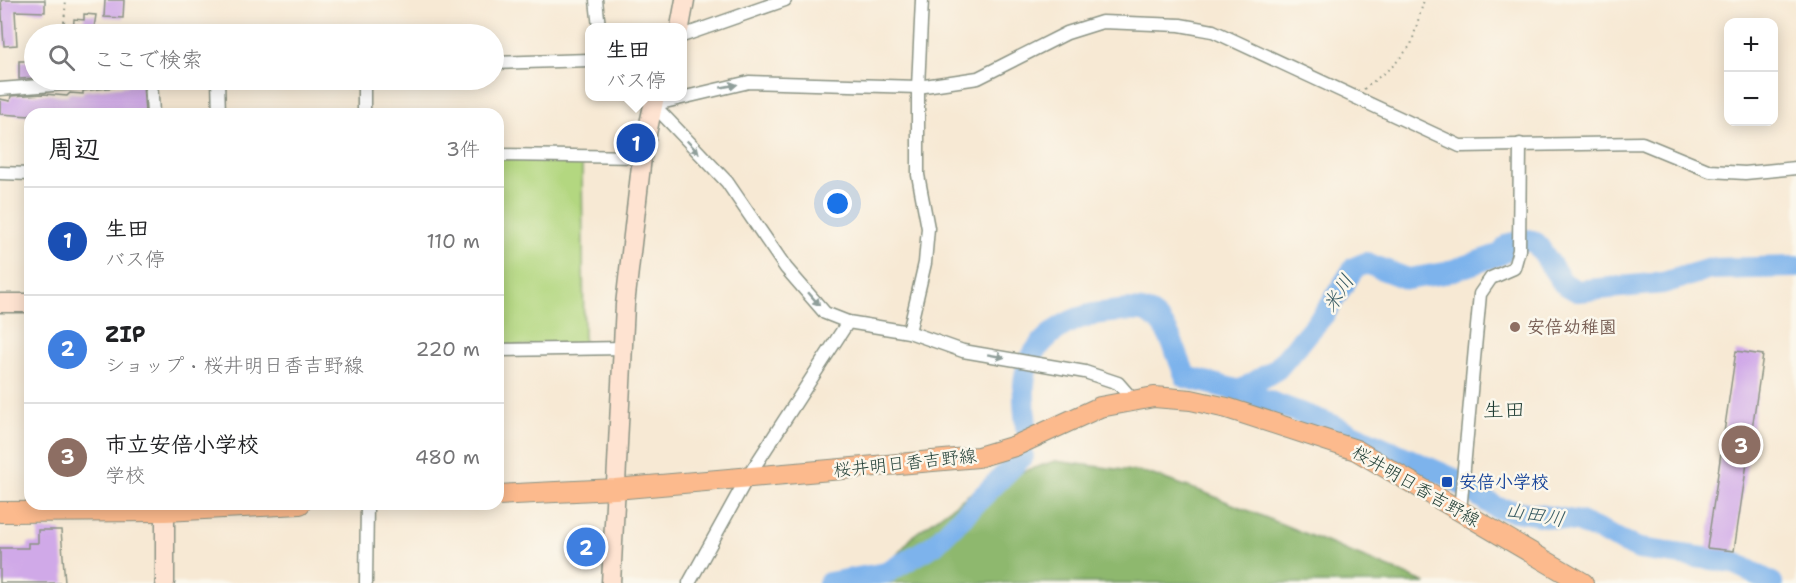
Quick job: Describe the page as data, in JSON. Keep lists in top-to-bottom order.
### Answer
{
  "streets": {
    "main road": ["桜井明日香吉野線"]
  },
  "districts": ["生田"],
  "water": ["米川", "山田川"],
  "places": {
    "other": ["安倍幼稚園"],
    "transit": ["安倍小学校"]
  },
  "page": {
    "map_buttons": ["+", "−"],
    "popup": ["生田", "バス停"],
    "search": "ここで検索",
    "heading": ["周辺", "3件"],
    "pins": ["1", "3", "2"],
    "list": [
      {
        "mark": "1",
        "name": "生田",
        "note": "バス停",
        "value": "110 m"
      },
      {
        "mark": "2",
        "name": "ZIP",
        "note": "ショップ · 桜井明日香吉野線",
        "value": "220 m"
      },
      {
        "mark": "3",
        "name": "市立安倍小学校",
        "note": "学校",
        "value": "480 m"
      }
    ]
  }
}
